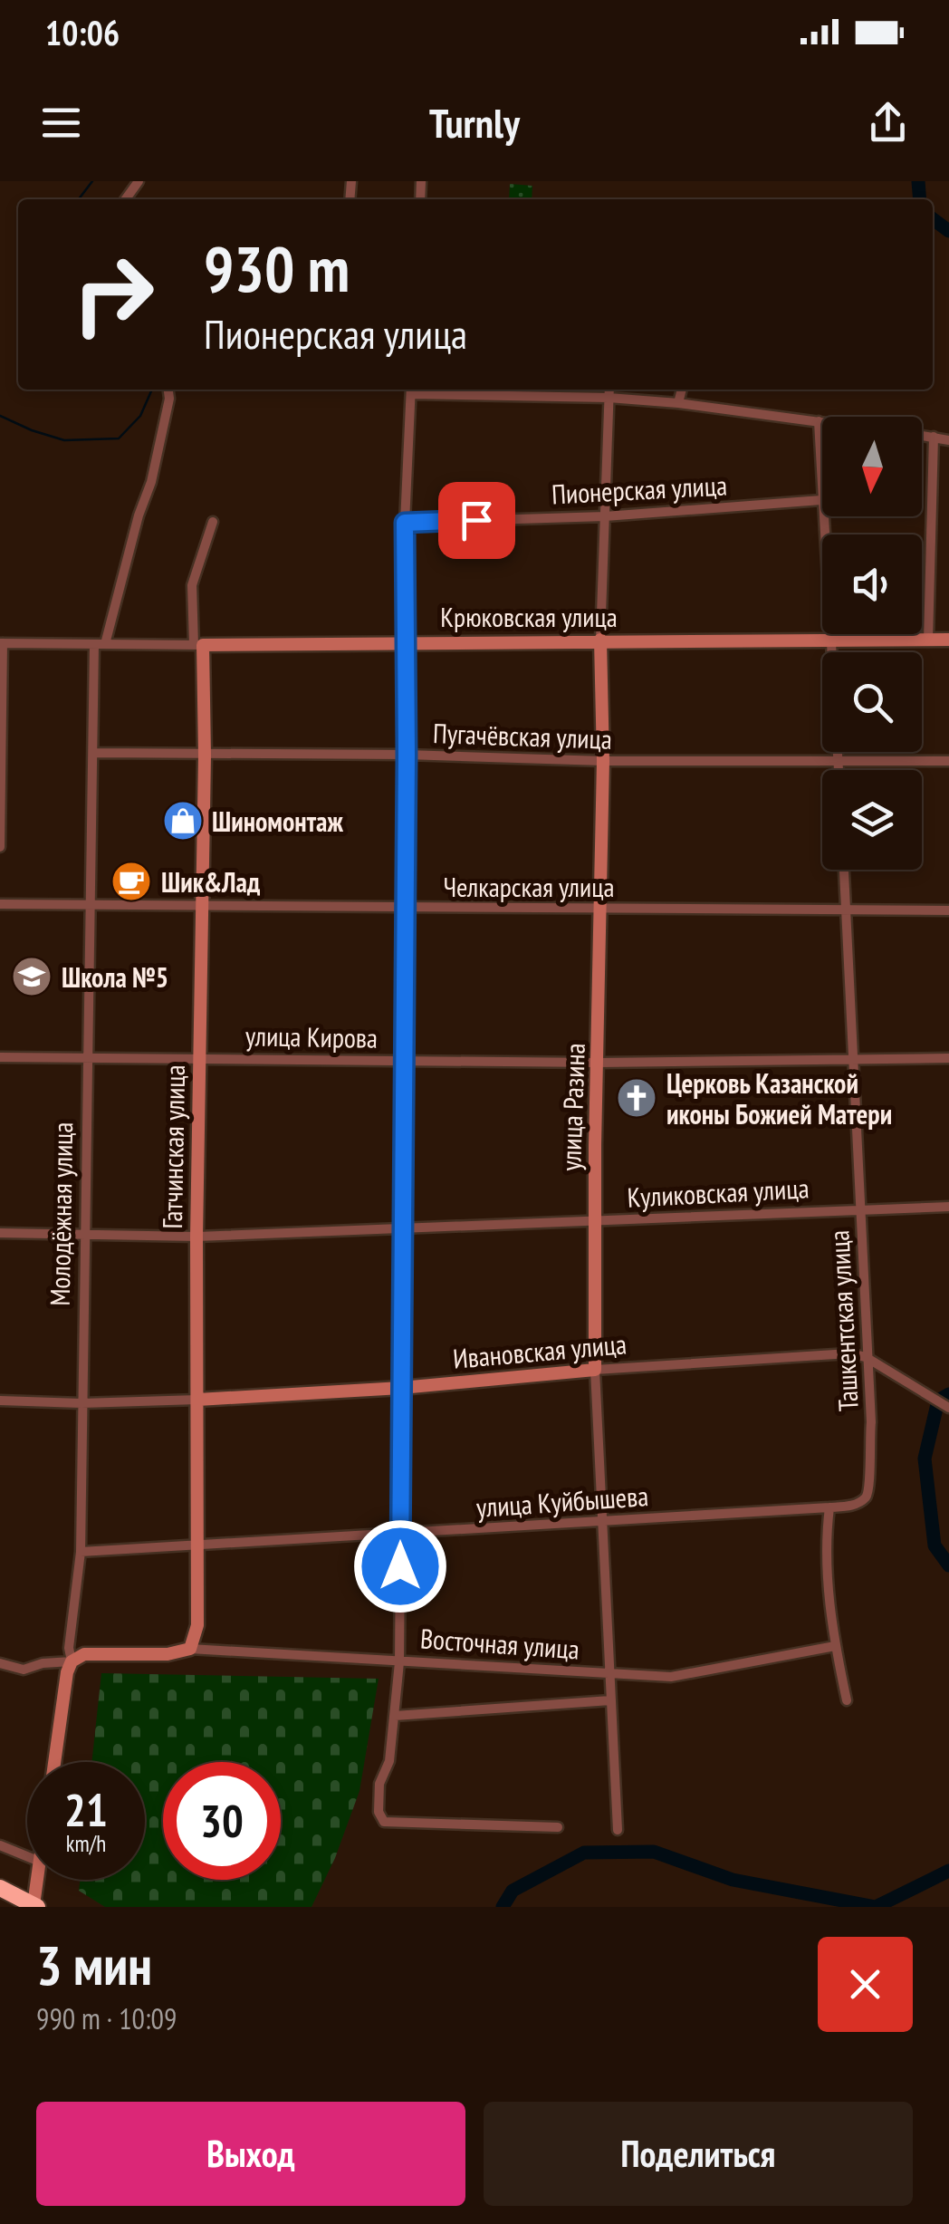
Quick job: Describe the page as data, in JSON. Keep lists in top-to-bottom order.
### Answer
{
  "streets": {
    "street": [
      "Пионерская улица",
      "Крюковская улица",
      "Пугачёвская улица",
      "Челкарская улица",
      "улица Кирова",
      "улица Разина",
      "Гатчинская улица",
      "Куликовская улица",
      "Молодёжная улица",
      "Ташкентская улица",
      "Ивановская улица",
      "улица Куйбышева",
      "Восточная улица"
    ]
  },
  "crossings": [
    ["Пионерская улица", "улица Разина"],
    ["Крюковская улица", "улица Разина"],
    ["Крюковская улица", "Гатчинская улица"],
    ["Крюковская улица", "Молодёжная улица"],
    ["Пугачёвская улица", "улица Разина"],
    ["Пугачёвская улица", "Гатчинская улица"],
    ["Пугачёвская улица", "Молодёжная улица"],
    ["Челкарская улица", "улица Разина"],
    ["Челкарская улица", "Гатчинская улица"],
    ["Челкарская улица", "Молодёжная улица"],
    ["Челкарская улица", "Ташкентская улица"],
    ["улица Кирова", "улица Разина"],
    ["улица Кирова", "Гатчинская улица"],
    ["улица Кирова", "Молодёжная улица"],
    ["улица Кирова", "Ташкентская улица"],
    ["улица Разина", "Куликовская улица"],
    ["улица Разина", "Ивановская улица"],
    ["улица Разина", "улица Куйбышева"],
    ["улица Разина", "Восточная улица"],
    ["Гатчинская улица", "Куликовская улица"],
    ["Гатчинская улица", "Ивановская улица"],
    ["Гатчинская улица", "улица Куйбышева"],
    ["Гатчинская улица", "Восточная улица"],
    ["Куликовская улица", "Молодёжная улица"],
    ["Куликовская улица", "Ташкентская улица"],
    ["Молодёжная улица", "Ивановская улица"],
    ["Молодёжная улица", "улица Куйбышева"],
    ["Молодёжная улица", "Восточная улица"],
    ["Ташкентская улица", "Ивановская улица"],
    ["Ташкентская улица", "улица Куйбышева"]
  ],
  "places": {
    "shop": ["Шиномонтаж"],
    "cafe": ["Шик&Лад"],
    "school or university": ["Школа №5"],
    "church": ["Церковь Казанской иконы Божией Матери"]
  },
  "north": "bottom",
  "page": {
    "status": "10:06",
    "header": "Turnly",
    "turn": ["930 m", "Пионерская улица"],
    "speed": "21 km/h",
    "limit": "30",
    "heading": ["3 мин", "990 m · 10:09"],
    "buttons": ["Выход", "Поделиться"]
  }
}
